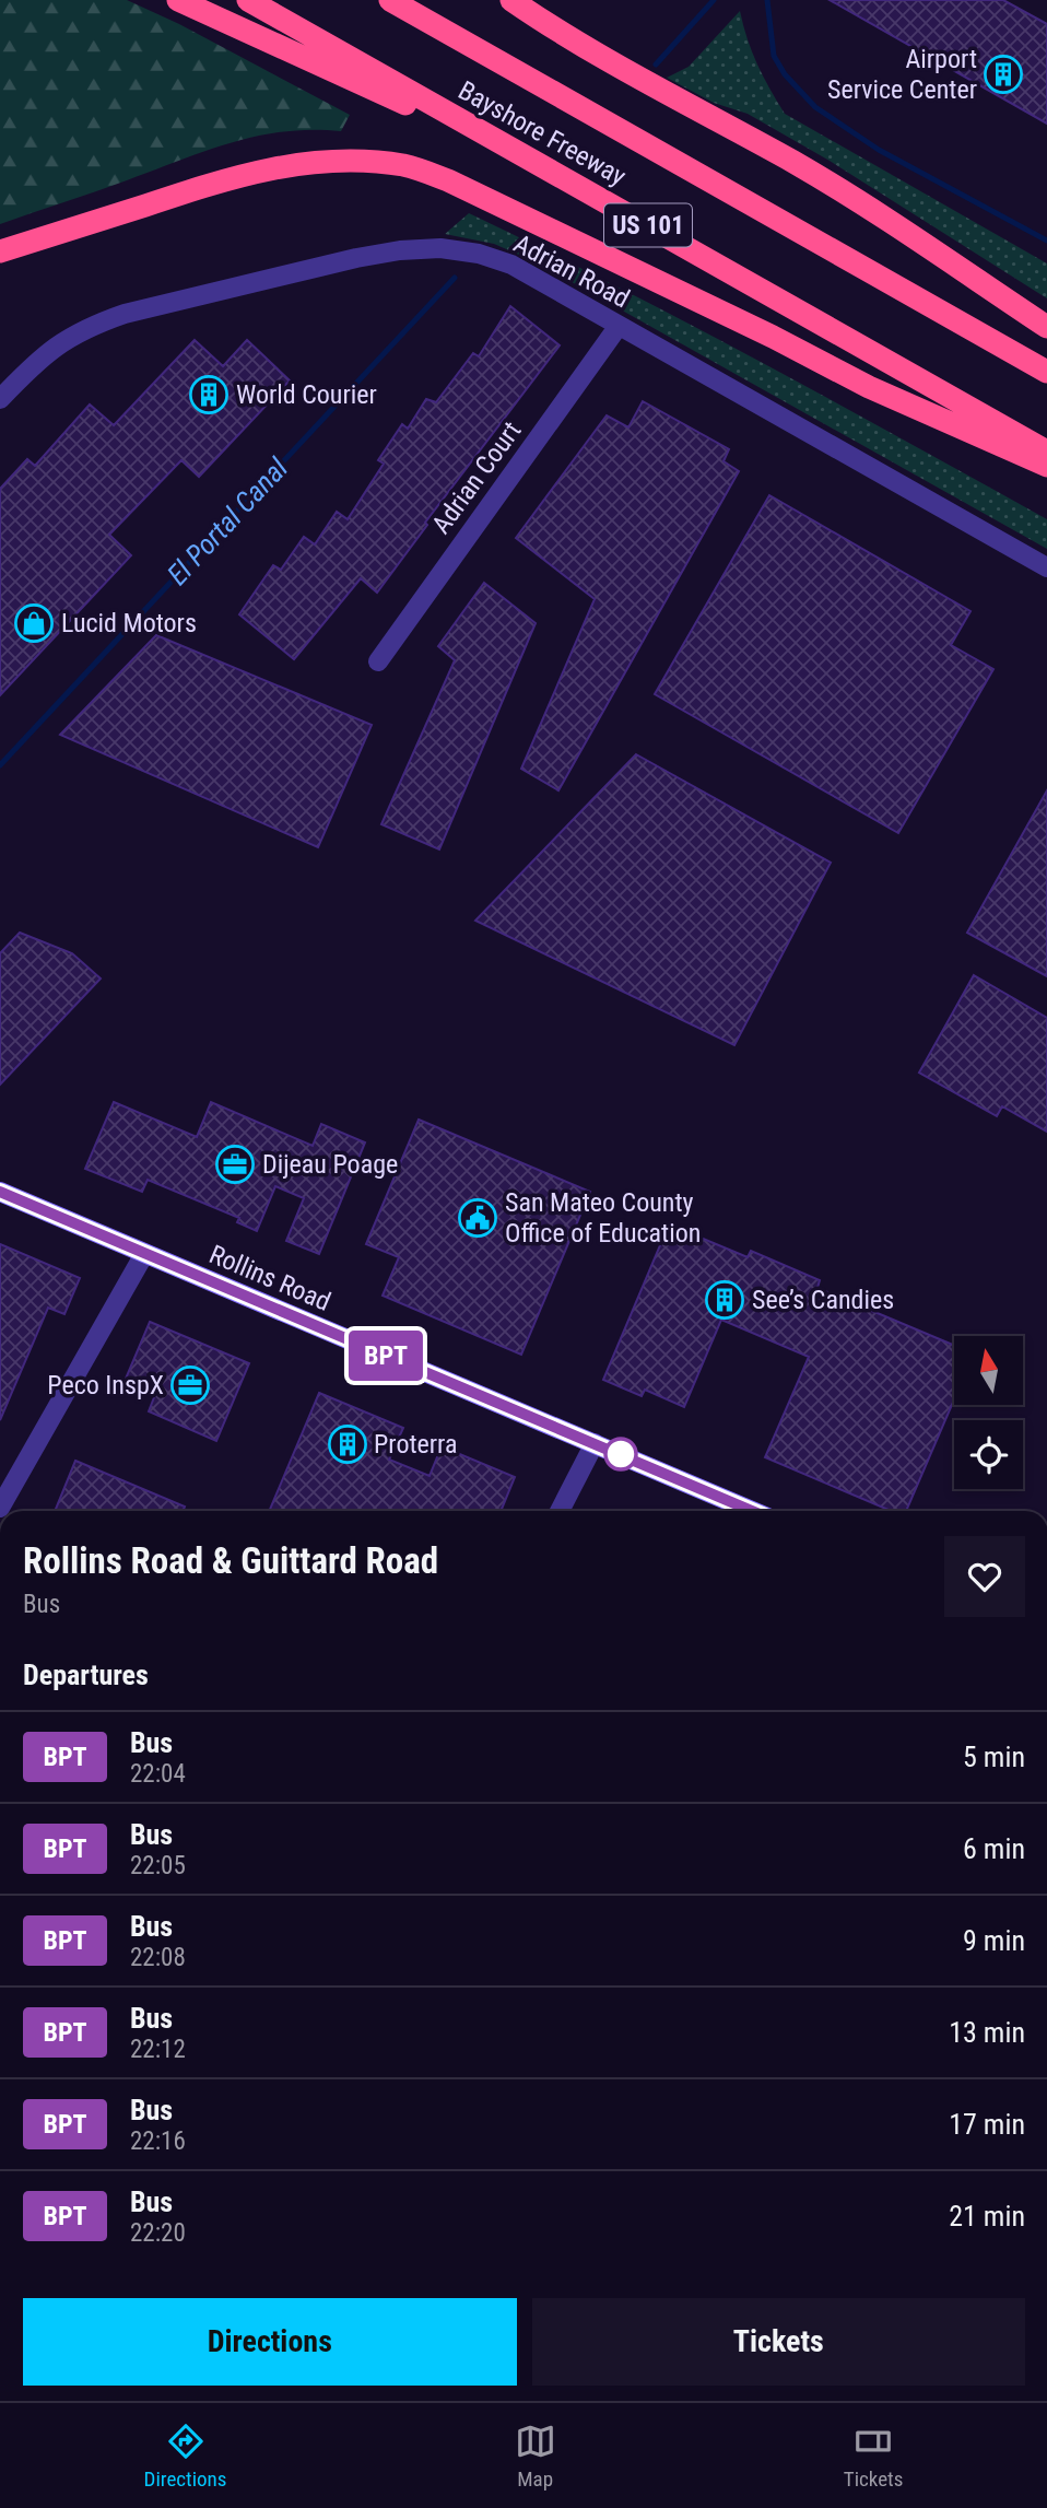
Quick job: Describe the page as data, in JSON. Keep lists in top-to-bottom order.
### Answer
{
  "streets": {
    "highway": ["Bayshore Freeway", "US 101"],
    "main road": ["Rollins Road"],
    "street": ["Adrian Road", "Adrian Court"]
  },
  "crossings": [
    ["Adrian Road", "Adrian Court"]
  ],
  "water": ["El Portal Canal"],
  "places": {
    "building": [
      "Airport Service Center",
      "World Courier",
      "See’s Candies",
      "Proterra"
    ],
    "shop": ["Lucid Motors"],
    "office": ["Dijeau Poage", "Peco InspX"],
    "public building": ["San Mateo County Office of Education"]
  },
  "lines": ["bus line BPT"],
  "north": "top",
  "page": {
    "on_map": "BPT",
    "heading": [
      ["Rollins Road & Guittard Road", "Bus"],
      "Departures"
    ],
    "list": [
      {
        "mark": "BPT",
        "name": "Bus",
        "note": "22:04",
        "value": "5 min"
      },
      {
        "mark": "BPT",
        "name": "Bus",
        "note": "22:05",
        "value": "6 min"
      },
      {
        "mark": "BPT",
        "name": "Bus",
        "note": "22:08",
        "value": "9 min"
      },
      {
        "mark": "BPT",
        "name": "Bus",
        "note": "22:12",
        "value": "13 min"
      },
      {
        "mark": "BPT",
        "name": "Bus",
        "note": "22:16",
        "value": "17 min"
      },
      {
        "mark": "BPT",
        "name": "Bus",
        "note": "22:20",
        "value": "21 min"
      }
    ],
    "buttons": ["Directions", "Tickets"],
    "tabs": ["Directions", "Map", "Tickets"]
  }
}
